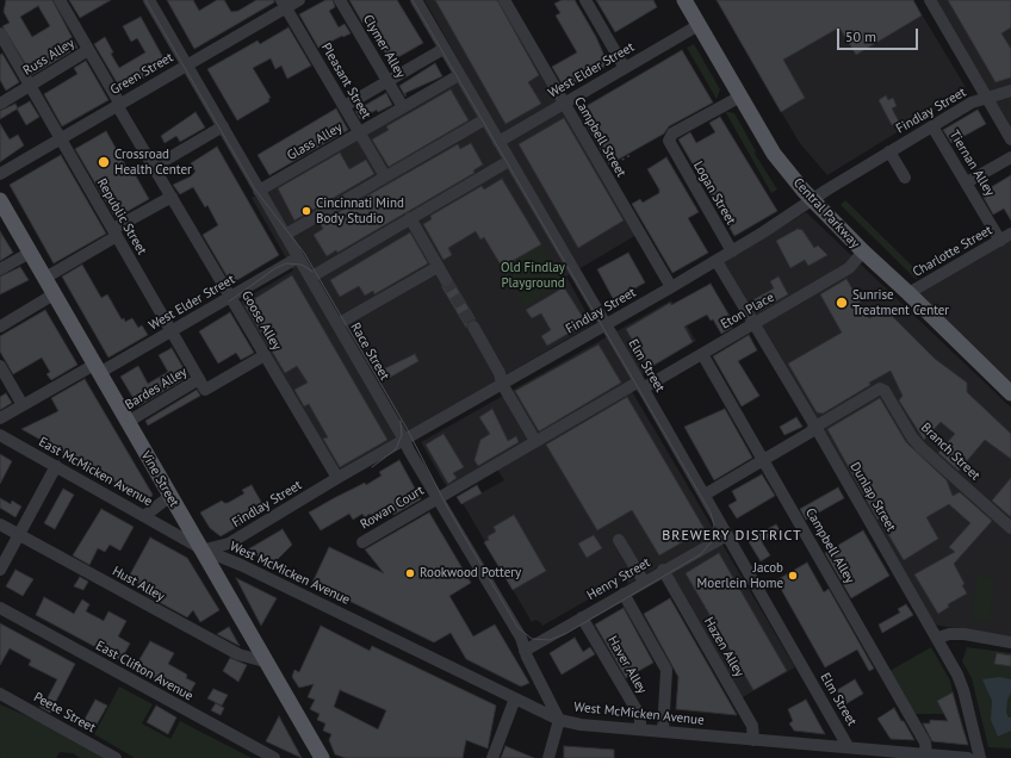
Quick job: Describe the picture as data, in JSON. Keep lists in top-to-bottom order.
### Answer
{
  "streets": {
    "main road": ["Central Parkway", "Vine Street"],
    "street": [
      "Clymer Alley",
      "Russ Alley",
      "West Elder Street",
      "Green Street",
      "Pleasant Street",
      "Findlay Street",
      "Campbell Street",
      "Glass Alley",
      "Tiernan Alley",
      "Logan Street",
      "Republic Street",
      "Charlotte Street",
      "Eton Place",
      "Goose Alley",
      "Race Street",
      "Elm Street",
      "Bardes Alley",
      "Branch Street",
      "East McMicken Avenue",
      "Dunlap Street",
      "Rowan Court",
      "Campbell Alley",
      "West McMicken Avenue",
      "Henry Street",
      "Hust Alley",
      "Hazen Alley",
      "Haver Alley",
      "East Clifton Avenue",
      "Peete Street"
    ]
  },
  "crossings": [
    ["Clymer Alley", "Glass Alley"],
    ["Russ Alley", "Republic Street"],
    ["Russ Alley", "Goose Alley"],
    ["West Elder Street", "Campbell Street"],
    ["West Elder Street", "Central Parkway"],
    ["West Elder Street", "Republic Street"],
    ["West Elder Street", "Goose Alley"],
    ["West Elder Street", "Race Street"],
    ["West Elder Street", "Elm Street"],
    ["West Elder Street", "Vine Street"],
    ["Green Street", "Pleasant Street"],
    ["Green Street", "Republic Street"],
    ["Green Street", "Goose Alley"],
    ["Green Street", "Race Street"],
    ["Pleasant Street", "Glass Alley"],
    ["Findlay Street", "Campbell Street"],
    ["Findlay Street", "Tiernan Alley"],
    ["Findlay Street", "Logan Street"],
    ["Findlay Street", "Central Parkway"],
    ["Findlay Street", "Goose Alley"],
    ["Findlay Street", "Race Street"],
    ["Findlay Street", "Elm Street"],
    ["Findlay Street", "East McMicken Avenue"],
    ["Findlay Street", "Vine Street"],
    ["Findlay Street", "Dunlap Street"],
    ["Findlay Street", "West McMicken Avenue"],
    ["Glass Alley", "Race Street"],
    ["Glass Alley", "Elm Street"],
    ["Tiernan Alley", "Charlotte Street"],
    ["Logan Street", "Central Parkway"],
    ["Central Parkway", "Charlotte Street"],
    ["Central Parkway", "Eton Place"],
    ["Republic Street", "Bardes Alley"],
    ["Eton Place", "Race Street"],
    ["Eton Place", "Elm Street"],
    ["Eton Place", "Dunlap Street"],
    ["Eton Place", "Rowan Court"],
    ["Eton Place", "Campbell Alley"],
    ["Goose Alley", "Bardes Alley"],
    ["Race Street", "Rowan Court"],
    ["Race Street", "West McMicken Avenue"],
    ["Race Street", "Henry Street"],
    ["Elm Street", "West McMicken Avenue"],
    ["Elm Street", "Henry Street"],
    ["Bardes Alley", "Vine Street"],
    ["Branch Street", "Dunlap Street"],
    ["East McMicken Avenue", "Vine Street"],
    ["East McMicken Avenue", "West McMicken Avenue"],
    ["Vine Street", "West McMicken Avenue"],
    ["Vine Street", "Hust Alley"],
    ["Campbell Alley", "West McMicken Avenue"],
    ["West McMicken Avenue", "Hazen Alley"],
    ["West McMicken Avenue", "Haver Alley"],
    ["Henry Street", "Hazen Alley"],
    ["Henry Street", "Haver Alley"]
  ],
  "districts": ["BREWERY DISTRICT"],
  "parks": ["Old Findlay Playground"],
  "places": [
    "Crossroad Health Center",
    "Cincinnati Mind Body Studio",
    "Sunrise Treatment Center",
    "Rookwood Pottery",
    "Jacob Moerlein Home"
  ],
  "scale_bar": "50 m"
}
